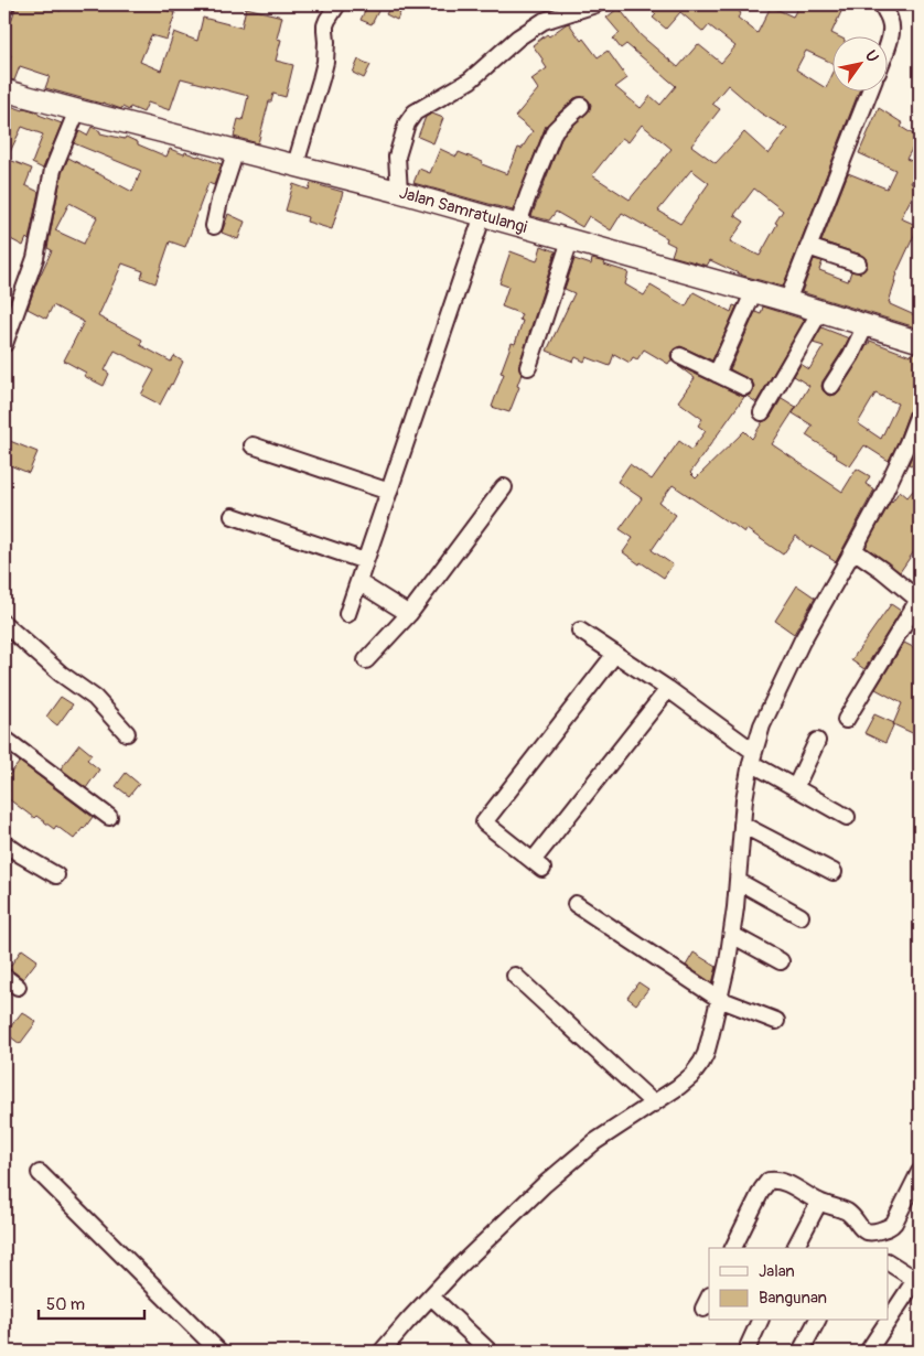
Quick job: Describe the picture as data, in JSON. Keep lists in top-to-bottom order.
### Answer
{
  "streets": {
    "main road": ["Jalan Samratulangi"]
  },
  "legend": ["Jalan", "Bangunan"],
  "scale_bar": "50 m",
  "north": "top right"
}
